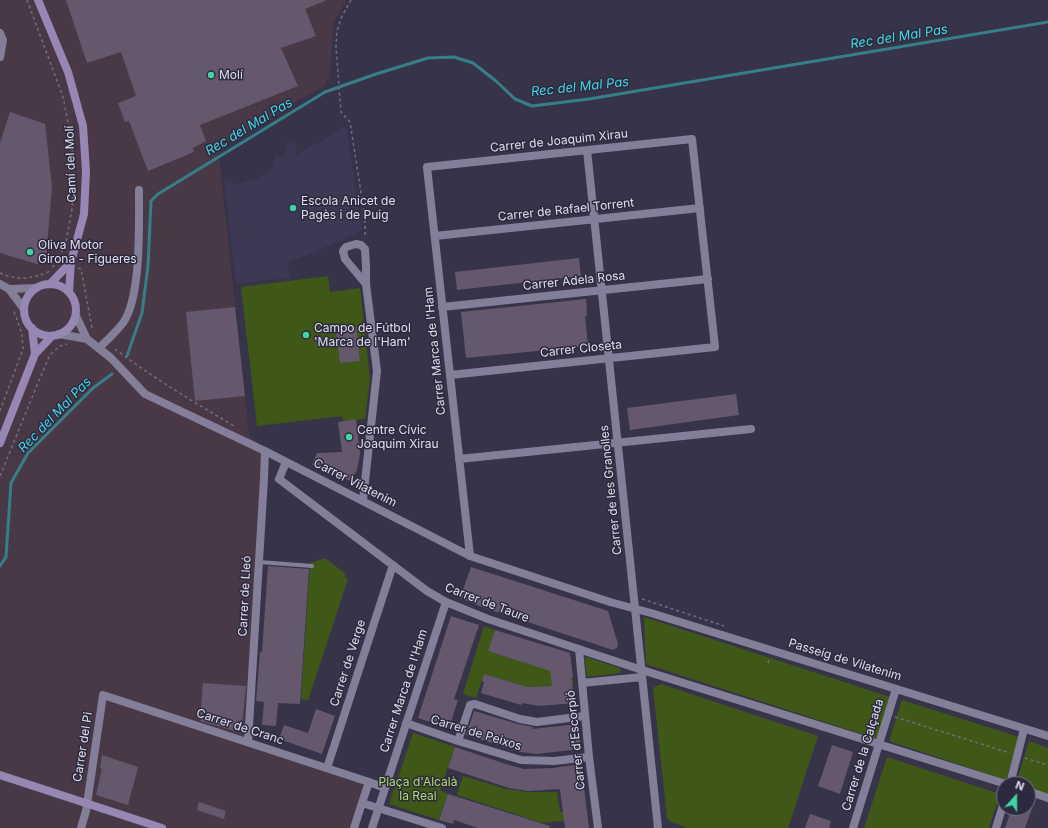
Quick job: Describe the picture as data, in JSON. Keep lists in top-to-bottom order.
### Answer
{
  "streets": {
    "main road": ["Camí del Molí"],
    "street": [
      "Carrer de Joaquim Xirau",
      "Carrer de Rafael Torrent",
      "Carrer Adela Rosa",
      "Carrer Closeta",
      "Carrer Marca de l'Ham",
      "Carrer Vilatenim",
      "Carrer de les Granolles",
      "Carrer de Lleó",
      "Carrer de Taure",
      "Passeig de Vilatenim",
      "Carrer de Verge",
      "Carrer de Cranc",
      "Carrer de Peixos",
      "Carrer d'Escorpió",
      "Carrer del Pi",
      "Carrer de la Calçada"
    ]
  },
  "crossings": [
    ["Carrer de Joaquim Xirau", "Carrer de Rafael Torrent"],
    ["Carrer de Joaquim Xirau", "Carrer Marca de l'Ham"],
    ["Carrer de Joaquim Xirau", "Carrer de les Granolles"],
    ["Camí del Molí", "Carrer Vilatenim"],
    ["Carrer de Rafael Torrent", "Carrer Marca de l'Ham"],
    ["Carrer de Rafael Torrent", "Carrer de les Granolles"],
    ["Carrer Adela Rosa", "Carrer Closeta"],
    ["Carrer Adela Rosa", "Carrer Marca de l'Ham"],
    ["Carrer Adela Rosa", "Carrer de les Granolles"],
    ["Carrer Closeta", "Carrer Marca de l'Ham"],
    ["Carrer Closeta", "Carrer de les Granolles"],
    ["Carrer Marca de l'Ham", "Carrer Vilatenim"],
    ["Carrer Marca de l'Ham", "Carrer de Taure"],
    ["Carrer Marca de l'Ham", "Carrer de Peixos"],
    ["Carrer Vilatenim", "Carrer de les Granolles"],
    ["Carrer Vilatenim", "Carrer de Lleó"],
    ["Carrer Vilatenim", "Passeig de Vilatenim"],
    ["Carrer de les Granolles", "Carrer de Taure"],
    ["Carrer de les Granolles", "Passeig de Vilatenim"],
    ["Carrer de Lleó", "Carrer de Cranc"],
    ["Carrer de Taure", "Carrer de Verge"],
    ["Carrer de Taure", "Carrer d'Escorpió"],
    ["Passeig de Vilatenim", "Carrer de la Calçada"],
    ["Carrer de Verge", "Carrer de Cranc"],
    ["Carrer de Cranc", "Carrer del Pi"],
    ["Carrer de Peixos", "Carrer d'Escorpió"]
  ],
  "water": ["Rec del Mal Pas"],
  "parks": ["Plaça d'Alcalà la Real"],
  "places": [
    "Molí",
    "Escola Anicet de Pagès i de Puig",
    "Oliva Motor Girona - Figueres",
    "Campo de Fútbol 'Marca de l'Ham'",
    "Centre Cívic Joaquim Xirau"
  ],
  "north": "top"
}
